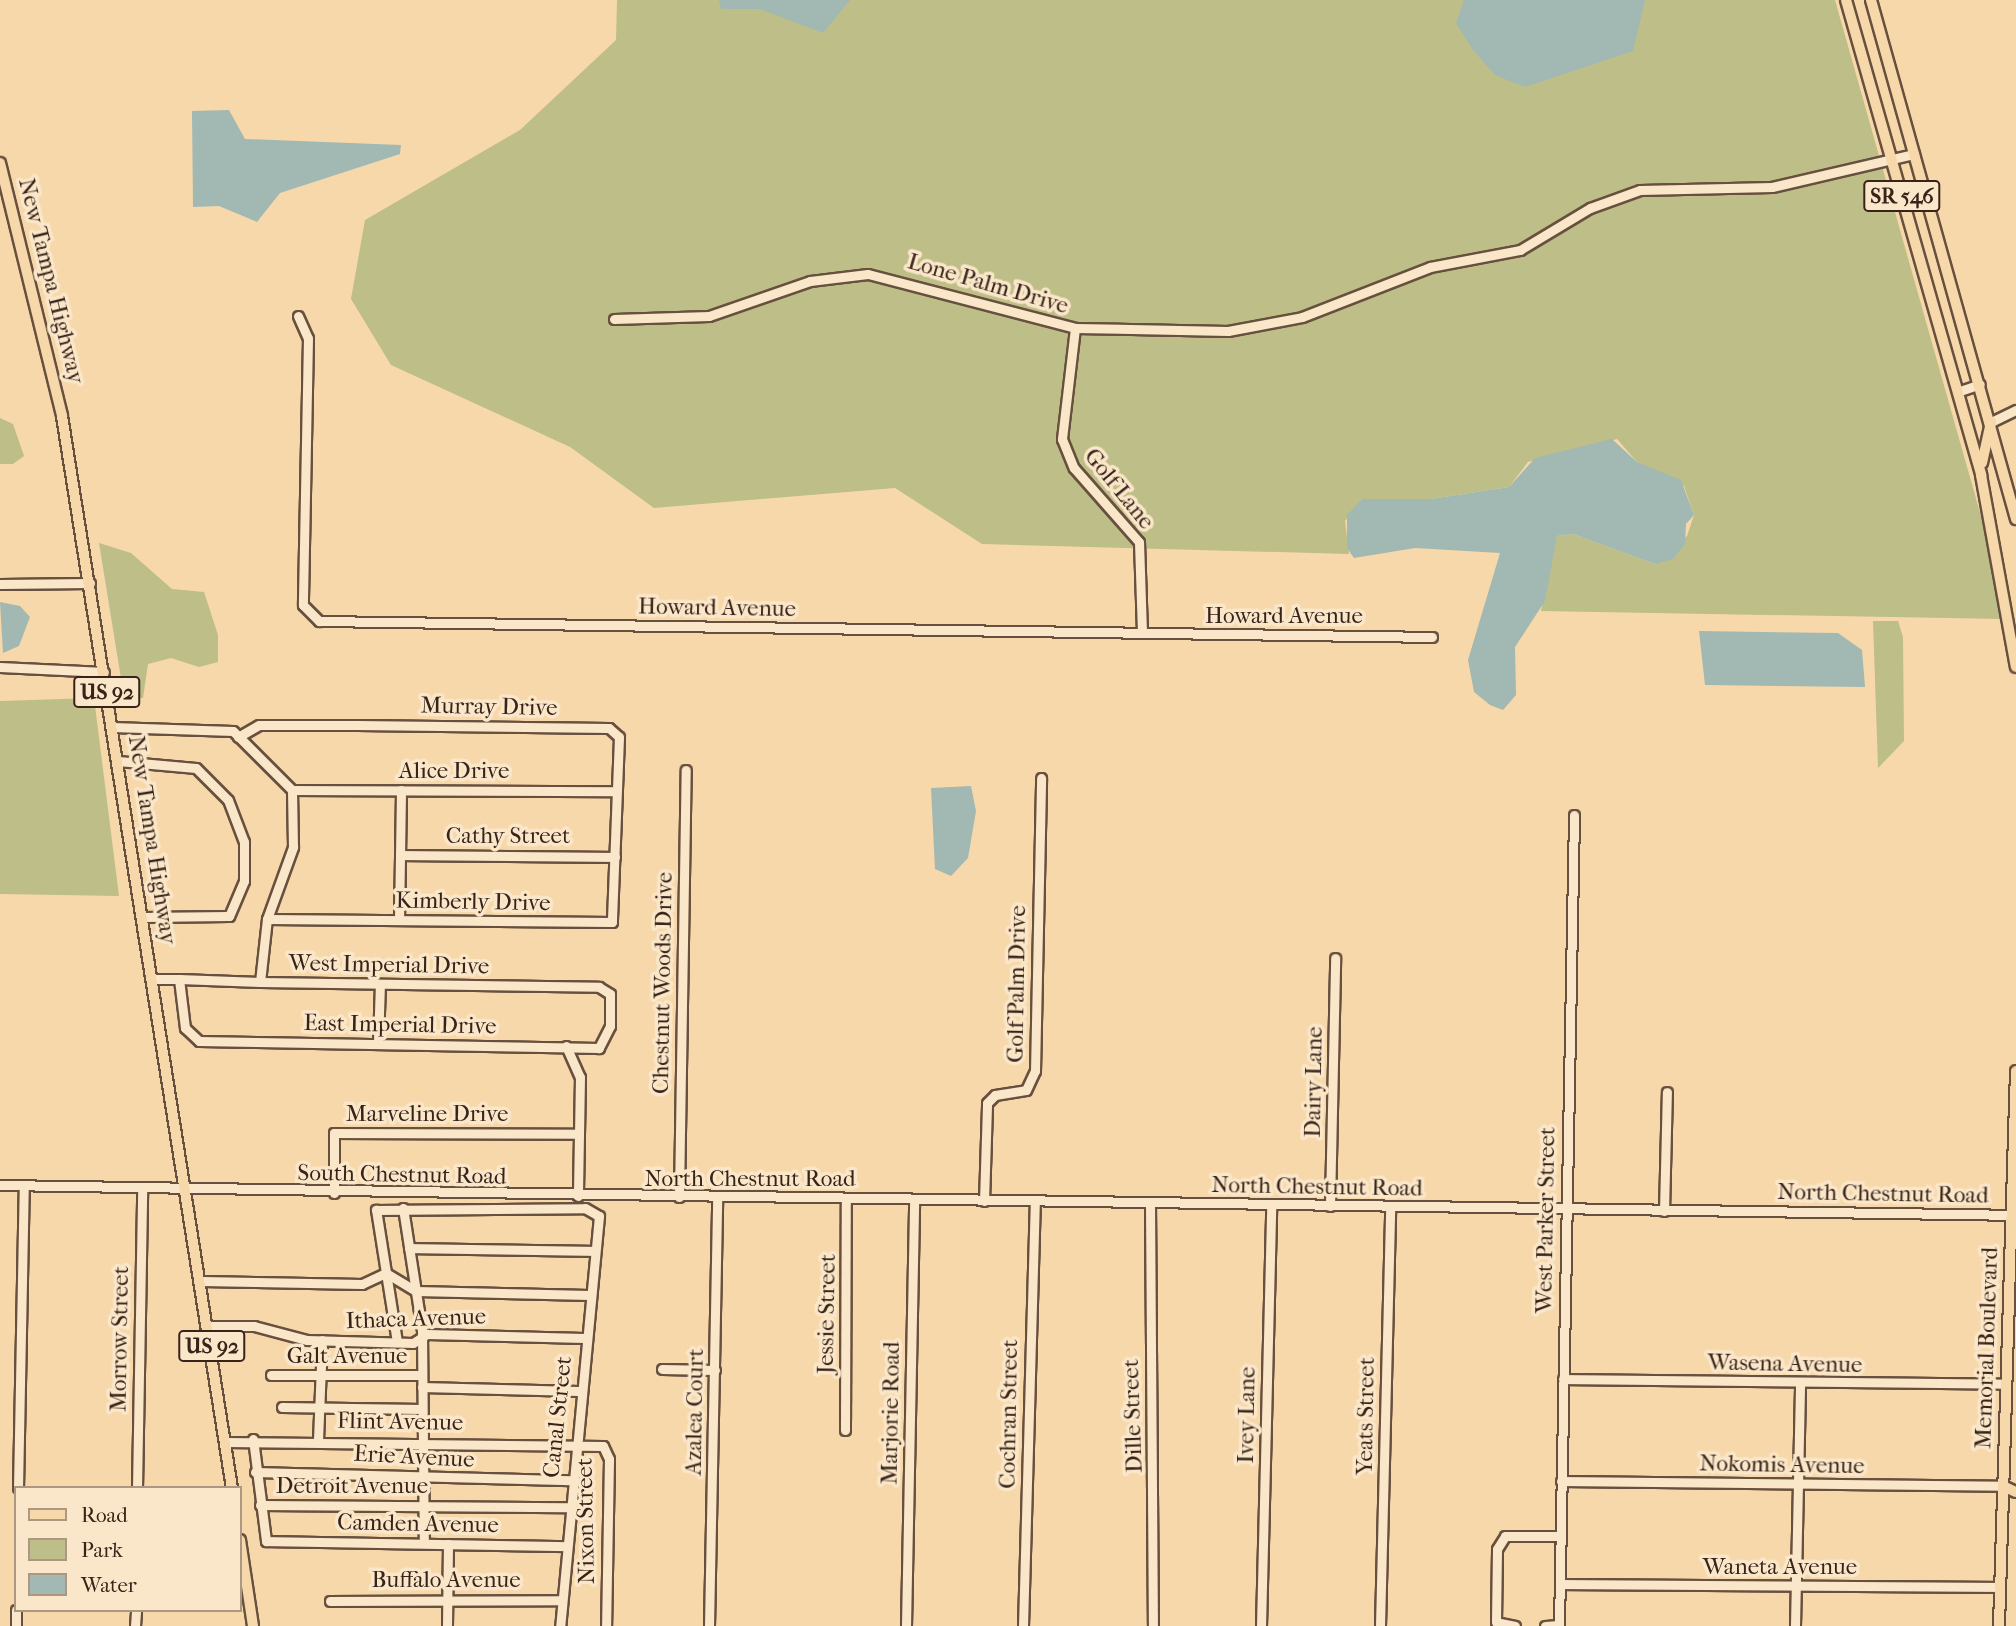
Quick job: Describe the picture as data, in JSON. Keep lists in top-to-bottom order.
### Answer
{
  "streets": {
    "main road": [
      "SR 546",
      "New Tampa Highway",
      "US 92",
      "Memorial Boulevard"
    ],
    "street": [
      "Lone Palm Drive",
      "Golf Lane",
      "Howard Avenue",
      "Murray Drive",
      "Alice Drive",
      "Cathy Street",
      "Kimberly Drive",
      "West Imperial Drive",
      "Chestnut Woods Drive",
      "Golf Palm Drive",
      "East Imperial Drive",
      "Dairy Lane",
      "Marveline Drive",
      "South Chestnut Road",
      "North Chestnut Road",
      "West Parker Street",
      "Jessie Street",
      "Ithaca Avenue",
      "Morrow Street",
      "Galt Avenue",
      "Wasena Avenue",
      "Azalea Court",
      "Marjorie Road",
      "Cochran Street",
      "Ivey Lane",
      "Dille Street",
      "Yeats Street",
      "Canal Street",
      "Flint Avenue",
      "Erie Avenue",
      "Nokomis Avenue",
      "Detroit Avenue",
      "Nixon Street",
      "Camden Avenue",
      "Waneta Avenue",
      "Buffalo Avenue"
    ]
  },
  "crossings": [
    ["SR 546", "Lone Palm Drive"],
    ["New Tampa Highway", "West Imperial Drive"],
    ["New Tampa Highway", "South Chestnut Road"],
    ["New Tampa Highway", "Ithaca Avenue"],
    ["New Tampa Highway", "Flint Avenue"],
    ["Lone Palm Drive", "Golf Lane"],
    ["Golf Lane", "Howard Avenue"],
    ["Murray Drive", "Alice Drive"],
    ["Murray Drive", "Cathy Street"],
    ["Murray Drive", "Kimberly Drive"],
    ["Cathy Street", "Kimberly Drive"],
    ["West Imperial Drive", "East Imperial Drive"],
    ["Chestnut Woods Drive", "North Chestnut Road"],
    ["Golf Palm Drive", "North Chestnut Road"],
    ["Dairy Lane", "North Chestnut Road"],
    ["Marveline Drive", "South Chestnut Road"],
    ["South Chestnut Road", "North Chestnut Road"],
    ["South Chestnut Road", "Morrow Street"],
    ["North Chestnut Road", "West Parker Street"],
    ["North Chestnut Road", "Jessie Street"],
    ["North Chestnut Road", "Memorial Boulevard"],
    ["North Chestnut Road", "Azalea Court"],
    ["North Chestnut Road", "Marjorie Road"],
    ["North Chestnut Road", "Cochran Street"],
    ["North Chestnut Road", "Ivey Lane"],
    ["North Chestnut Road", "Dille Street"],
    ["North Chestnut Road", "Yeats Street"],
    ["West Parker Street", "Wasena Avenue"],
    ["West Parker Street", "Nokomis Avenue"],
    ["West Parker Street", "Waneta Avenue"],
    ["Ithaca Avenue", "Canal Street"],
    ["Memorial Boulevard", "Wasena Avenue"],
    ["Memorial Boulevard", "Nokomis Avenue"],
    ["Memorial Boulevard", "Waneta Avenue"],
    ["Canal Street", "Flint Avenue"],
    ["Canal Street", "Erie Avenue"],
    ["Canal Street", "Detroit Avenue"],
    ["Canal Street", "Nixon Street"],
    ["Canal Street", "Camden Avenue"],
    ["Canal Street", "Buffalo Avenue"],
    ["Flint Avenue", "Nixon Street"],
    ["Detroit Avenue", "Camden Avenue"]
  ],
  "legend": ["Road", "Park", "Water"]
}
